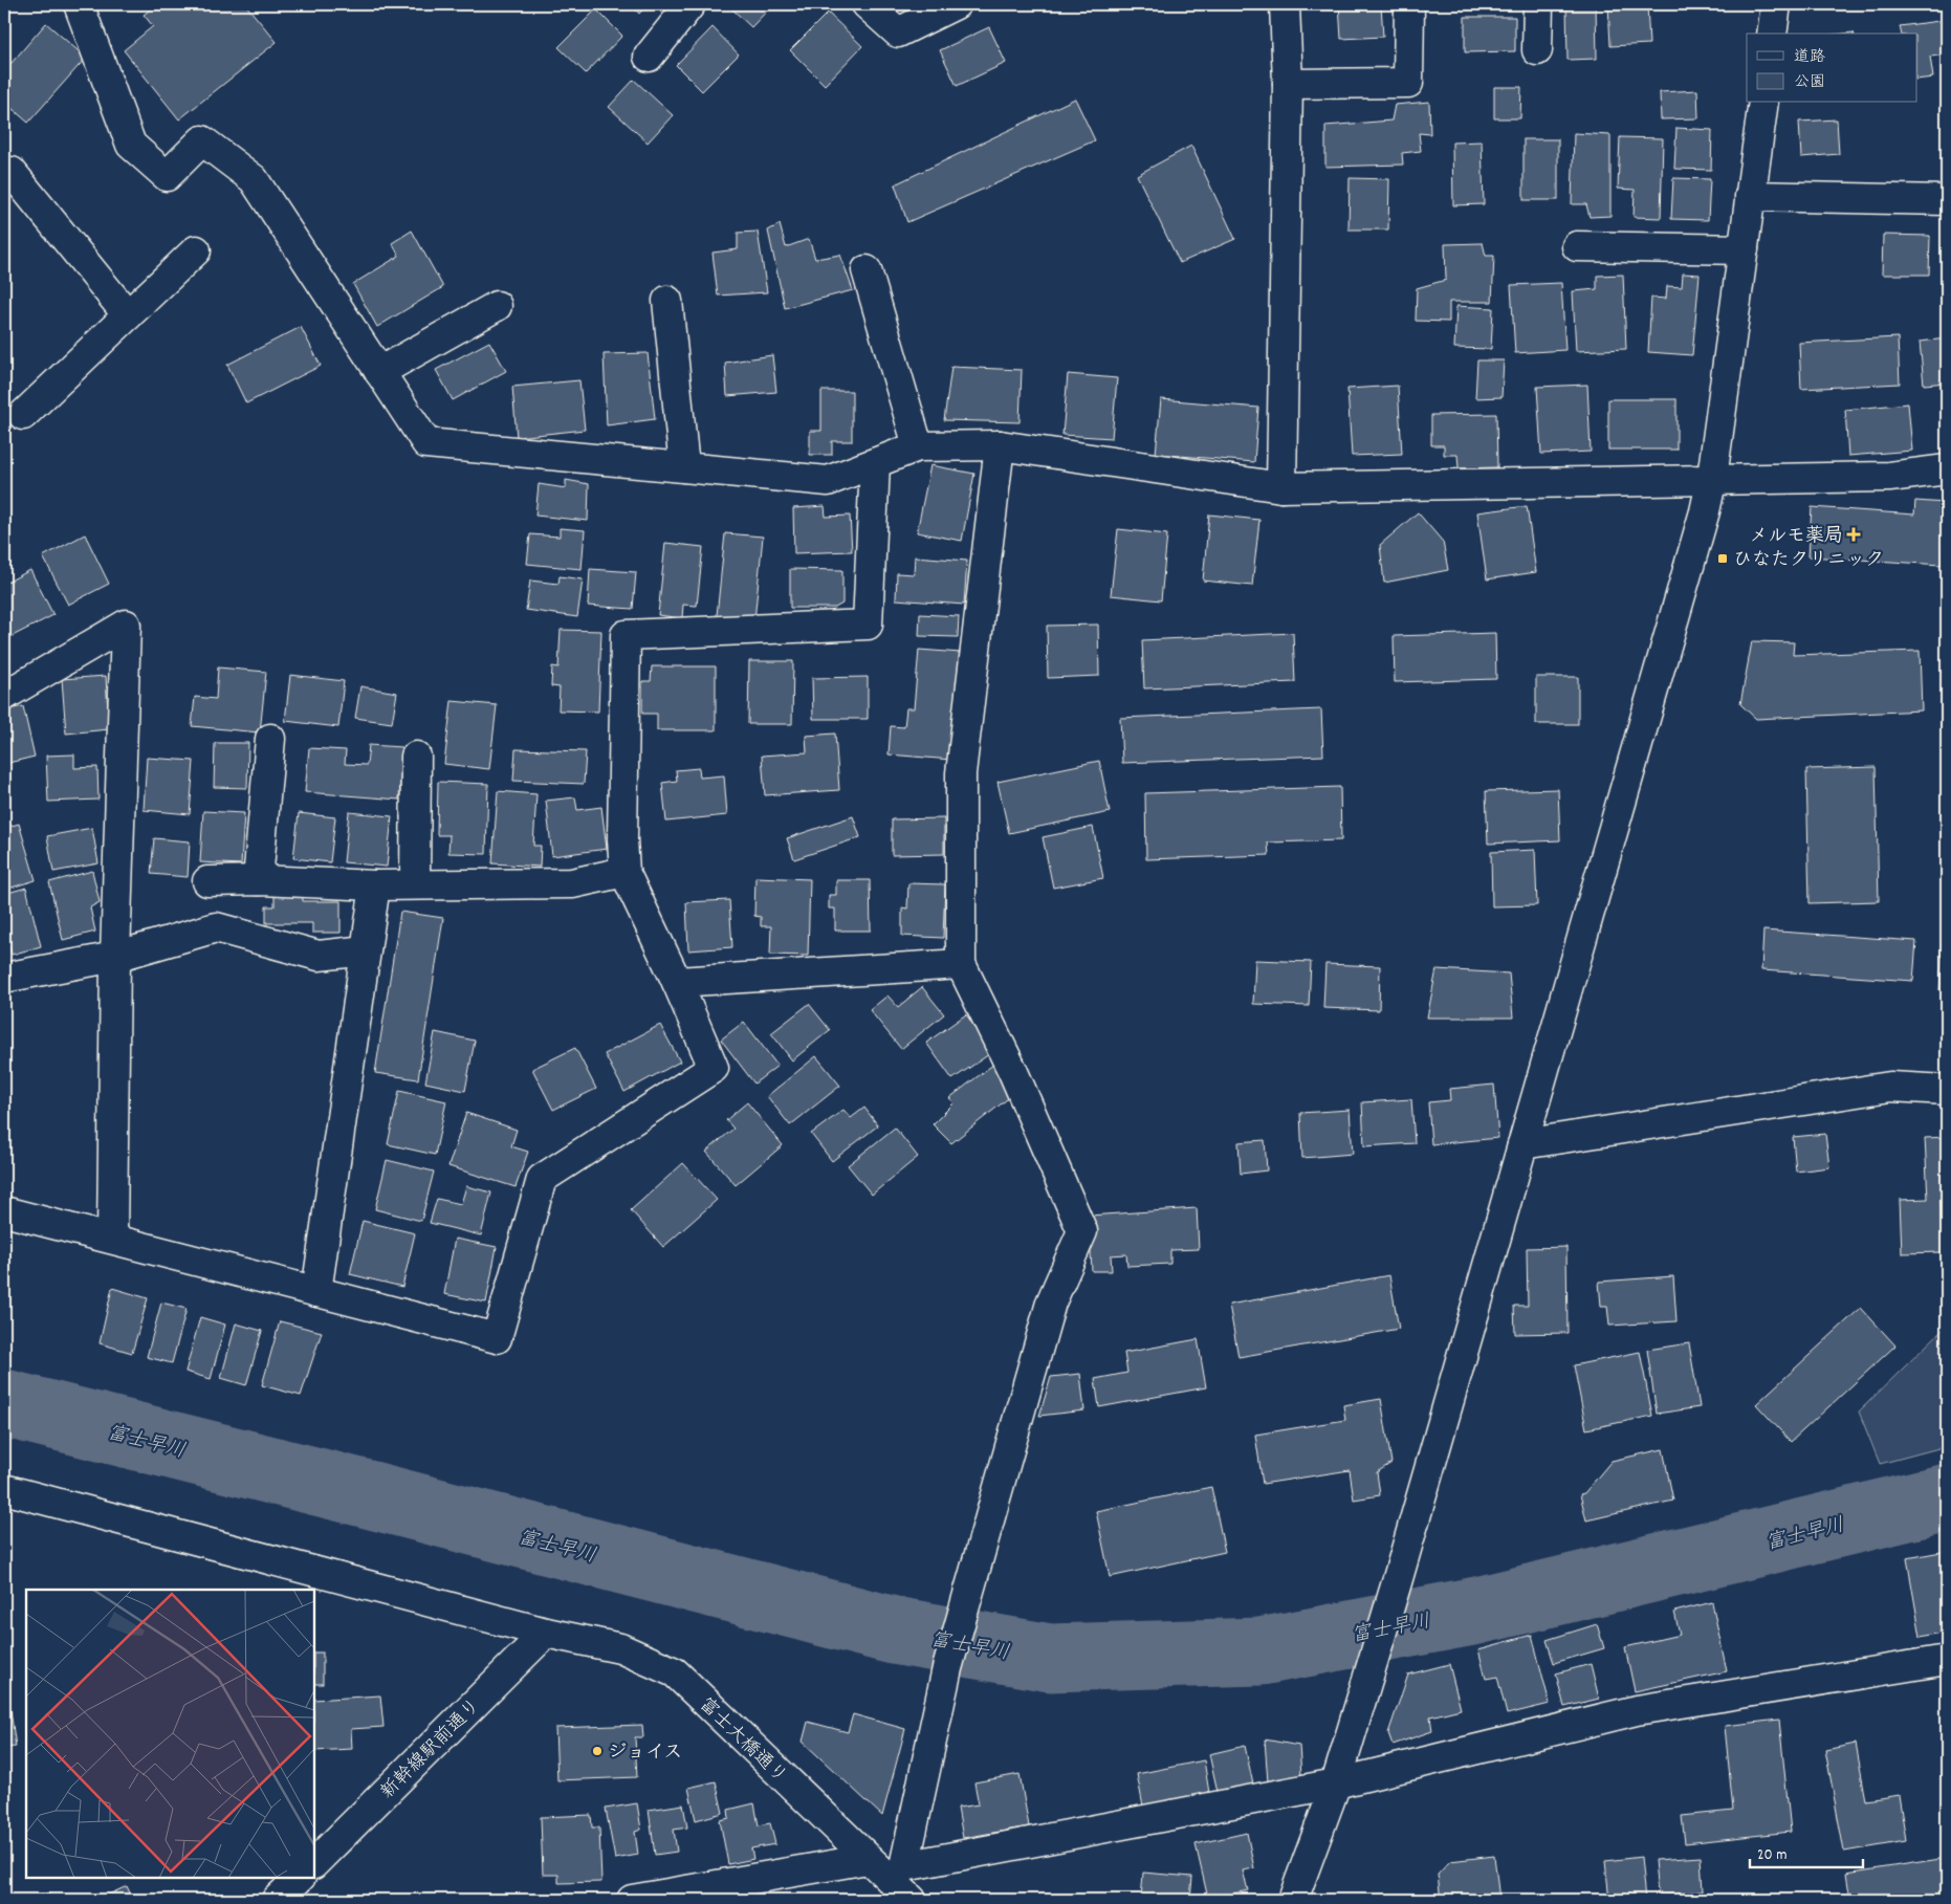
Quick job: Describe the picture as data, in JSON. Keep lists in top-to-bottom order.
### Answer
{
  "streets": {
    "street": ["富士大橋通り", "新幹線駅前通り"]
  },
  "crossings": [
    ["富士大橋通り", "新幹線駅前通り"]
  ],
  "water": ["富士早川"],
  "places": {
    "health": ["メルモ薬局"],
    "transit": ["ひなたクリニック"],
    "other": ["ジョイス"]
  },
  "legend": ["道路", "公園"],
  "scale_bar": "20 m"
}
